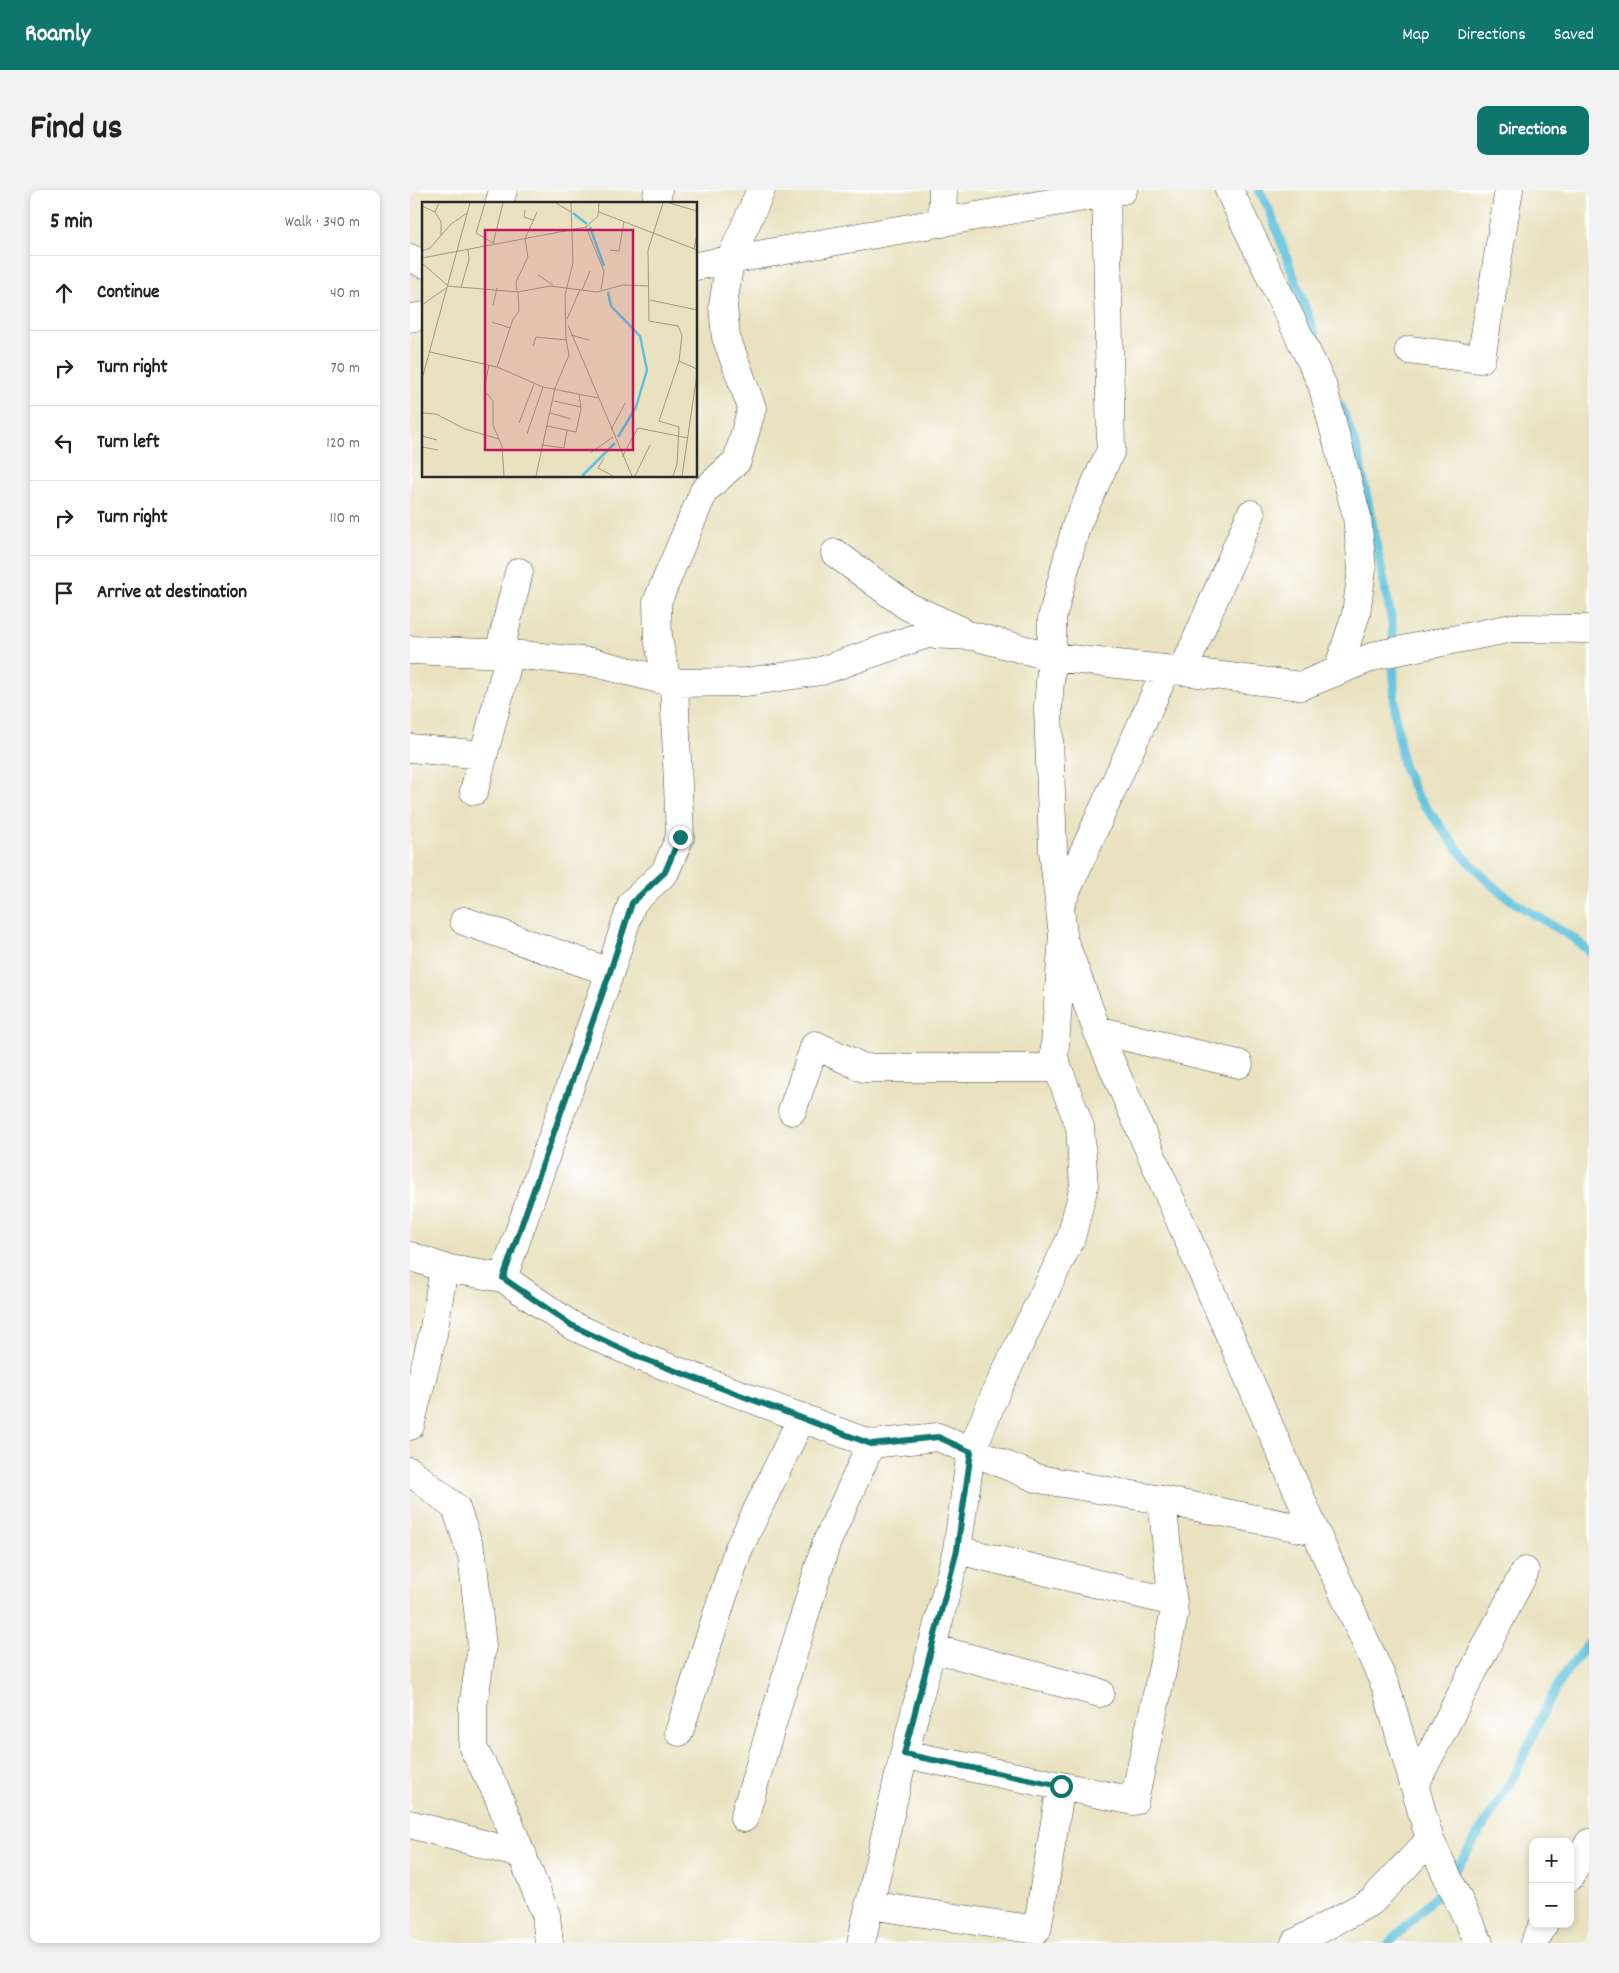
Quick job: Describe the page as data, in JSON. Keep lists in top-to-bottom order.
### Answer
{
  "page": {
    "header": "Roamly",
    "nav": ["Map", "Directions", "Saved"],
    "title": "Find us",
    "buttons": "Directions",
    "heading": ["5 min", "Walk · 340 m"],
    "list": [
      ["Continue", "40 m"],
      ["Turn right", "70 m"],
      ["Turn left", "120 m"],
      ["Turn right", "110 m"],
      "Arrive at destination"
    ],
    "map_buttons": ["+", "−"]
  }
}
